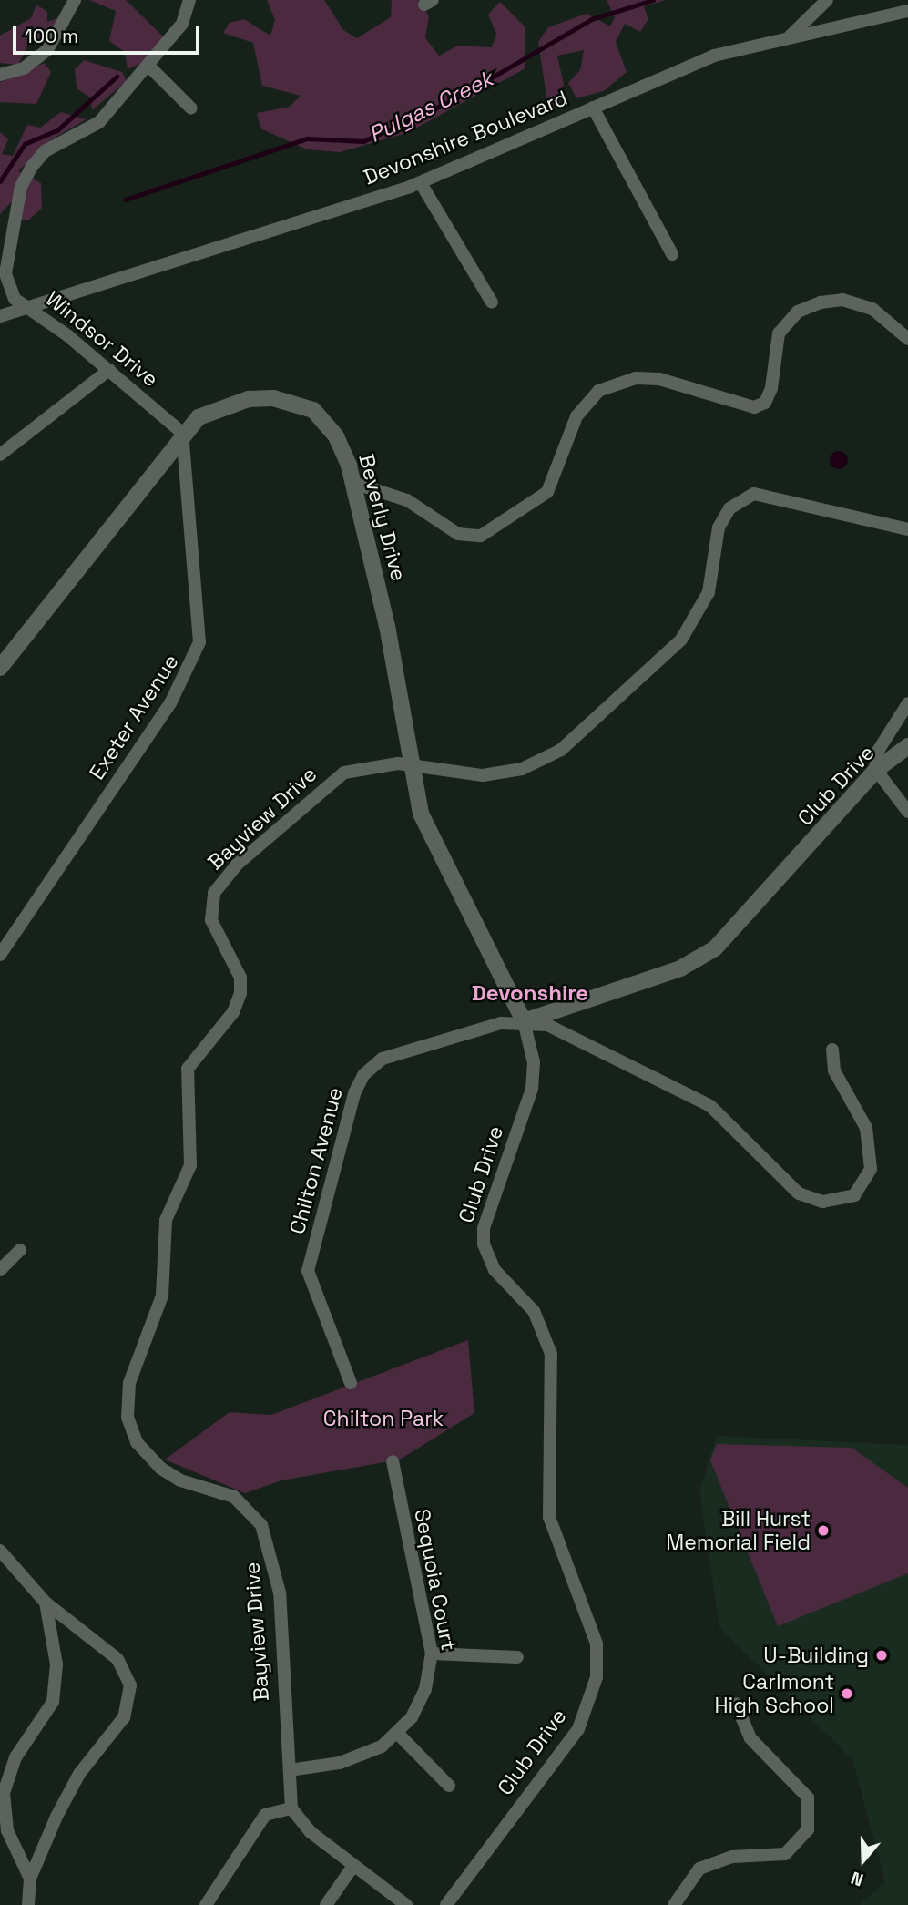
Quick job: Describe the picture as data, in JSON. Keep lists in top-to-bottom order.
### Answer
{
  "streets": {
    "street": [
      "Devonshire Boulevard",
      "Windsor Drive",
      "Beverly Drive",
      "Exeter Avenue",
      "Club Drive",
      "Bayview Drive",
      "Chilton Avenue",
      "Sequoia Court"
    ]
  },
  "crossings": [
    ["Devonshire Boulevard", "Windsor Drive"],
    ["Windsor Drive", "Beverly Drive"],
    ["Windsor Drive", "Exeter Avenue"],
    ["Beverly Drive", "Exeter Avenue"],
    ["Beverly Drive", "Club Drive"],
    ["Beverly Drive", "Bayview Drive"],
    ["Beverly Drive", "Chilton Avenue"],
    ["Club Drive", "Chilton Avenue"],
    ["Bayview Drive", "Sequoia Court"]
  ],
  "districts": ["Devonshire"],
  "water": ["Pulgas Creek"],
  "parks": ["Chilton Park"],
  "places": ["Bill Hurst Memorial Field", "U-Building", "Carlmont High School"],
  "scale_bar": "100 m",
  "north": "bottom"
}
